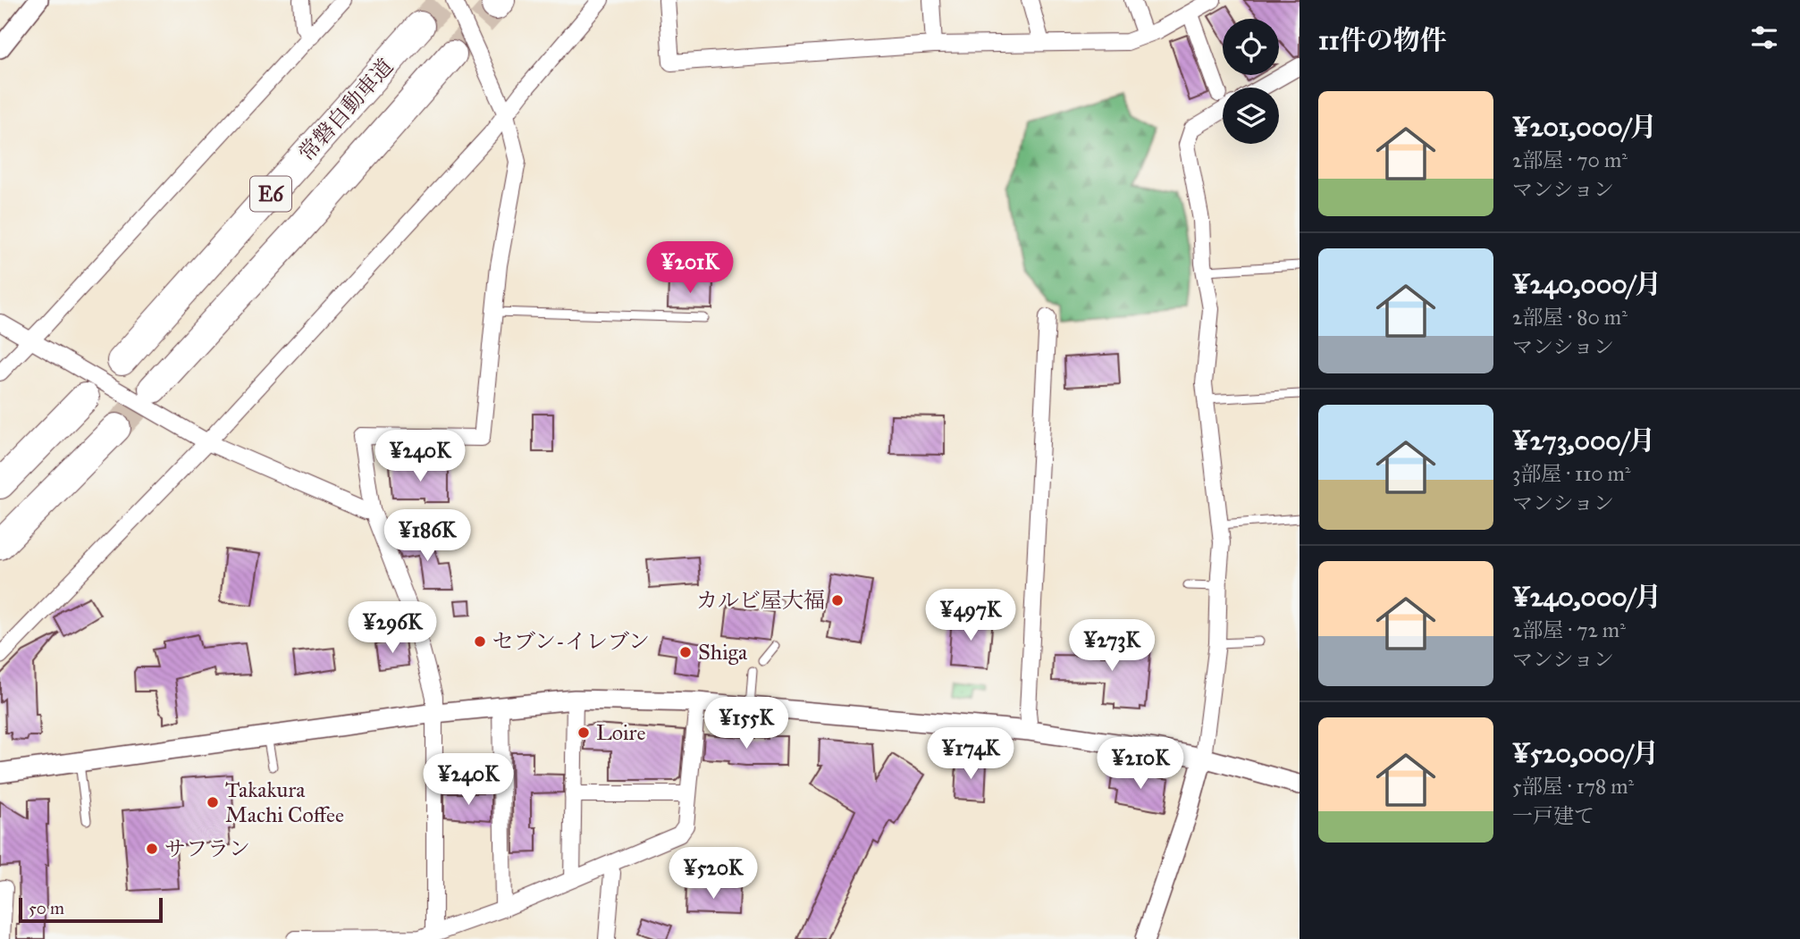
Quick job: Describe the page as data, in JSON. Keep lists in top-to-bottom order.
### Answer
{
  "streets": {
    "highway": ["常磐自動車道", "E6"]
  },
  "places": [
    "カルビ屋大福",
    "セブン-イレブン",
    "Shiga",
    "Loire",
    "Takakura Machi Coffee",
    "サフラン"
  ],
  "scale_bar": "50 m",
  "page": {
    "heading": "11件の物件",
    "list": [
      {
        "name": "¥201,000/月",
        "note": "2部屋 · 70 m² · マンション"
      },
      {
        "name": "¥240,000/月",
        "note": "2部屋 · 80 m² · マンション"
      },
      {
        "name": "¥273,000/月",
        "note": "3部屋 · 110 m² · マンション"
      },
      {
        "name": "¥240,000/月",
        "note": "2部屋 · 72 m² · マンション"
      },
      {
        "name": "¥520,000/月",
        "note": "5部屋 · 178 m² · 一戸建て"
      }
    ],
    "price": [
      "¥201K",
      "¥240K",
      "¥186K",
      "¥497K",
      "¥296K",
      "¥273K",
      "¥155K",
      "¥174K",
      "¥210K",
      "¥240K",
      "¥520K"
    ],
    "scale": "50 m"
  }
}
